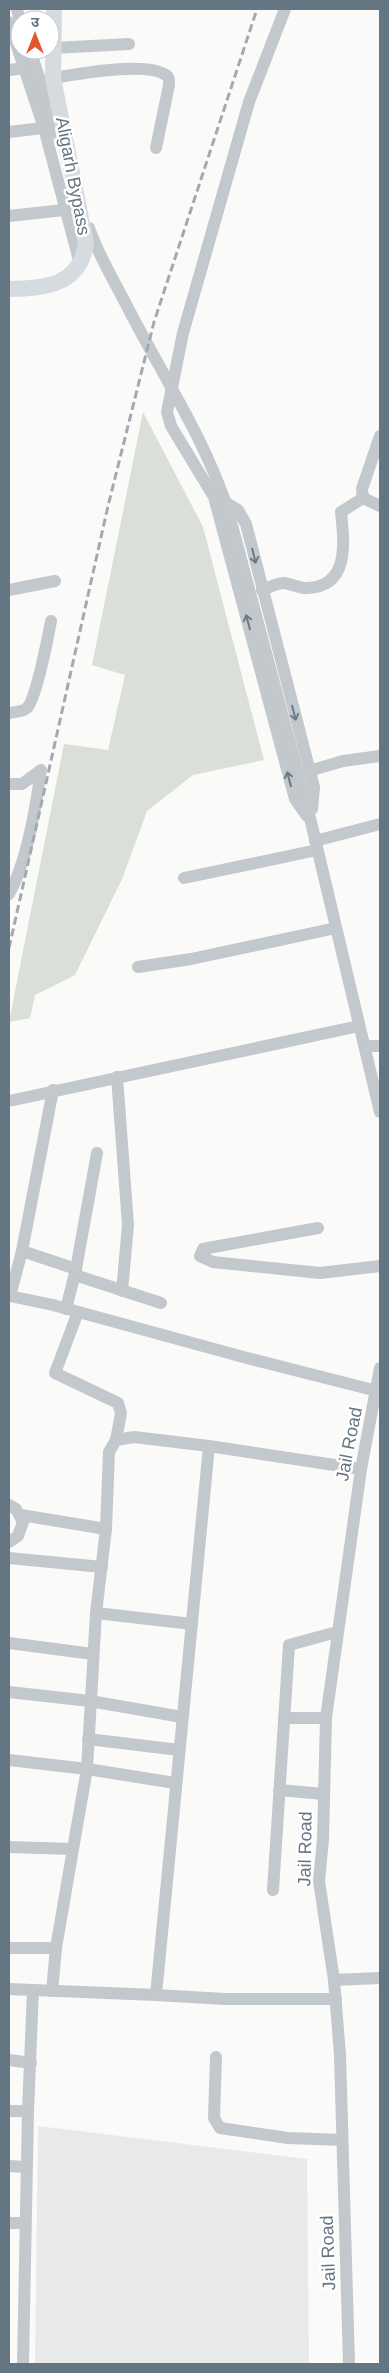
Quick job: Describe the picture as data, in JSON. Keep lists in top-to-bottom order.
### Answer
{
  "streets": {
    "main road": ["Aligarh Bypass"],
    "street": ["Jail Road"]
  },
  "north": "top"
}
